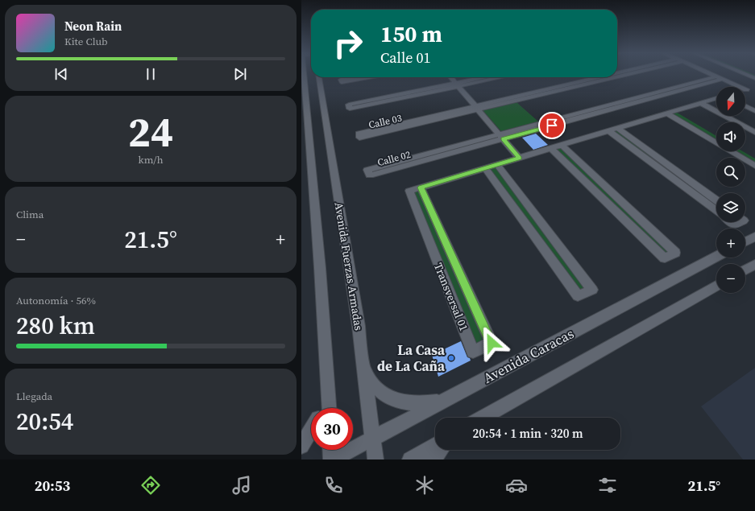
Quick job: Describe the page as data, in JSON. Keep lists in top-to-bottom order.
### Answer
{
  "streets": {
    "street": [
      "Calle 03",
      "Calle 02",
      "Avenida Fuerzas Armadas",
      "Transversal 01",
      "Avenida Caracas"
    ]
  },
  "crossings": [
    ["Avenida Fuerzas Armadas", "Avenida Caracas"]
  ],
  "places": ["La Casa de La Caña"],
  "north": "bottom",
  "page": {
    "turn": ["150 m", "Calle 01"],
    "song": ["Neon Rain", "Kite Club"],
    "map_buttons": ["+", "−"],
    "tile": [
      ["24", "km/h"],
      "Clima",
      ["Autonomía · 56%", "280 km"],
      ["Llegada", "20:54"]
    ],
    "heat": ["−", "21.5°", "+"],
    "limit": "30",
    "trip": "20:54 · 1 min · 320 m",
    "tabs": ["20:53", "21.5°"]
  }
}
